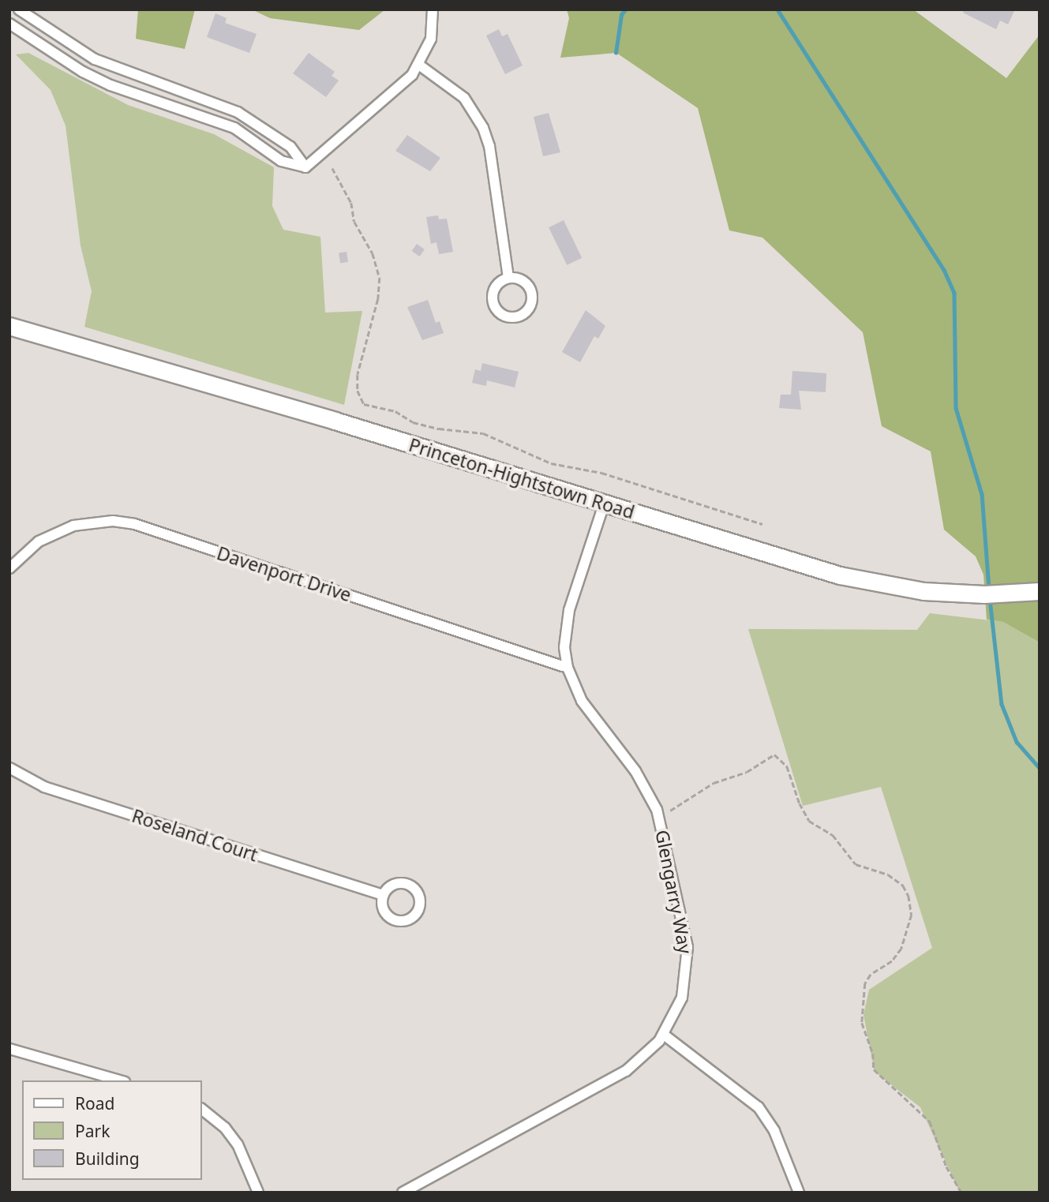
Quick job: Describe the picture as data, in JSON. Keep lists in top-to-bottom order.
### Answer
{
  "streets": {
    "main road": ["Princeton-Hightstown Road"],
    "street": ["Davenport Drive", "Roseland Court", "Glengarry Way"]
  },
  "crossings": [
    ["Princeton-Hightstown Road", "Glengarry Way"],
    ["Davenport Drive", "Glengarry Way"]
  ],
  "legend": ["Road", "Park", "Building"]
}
